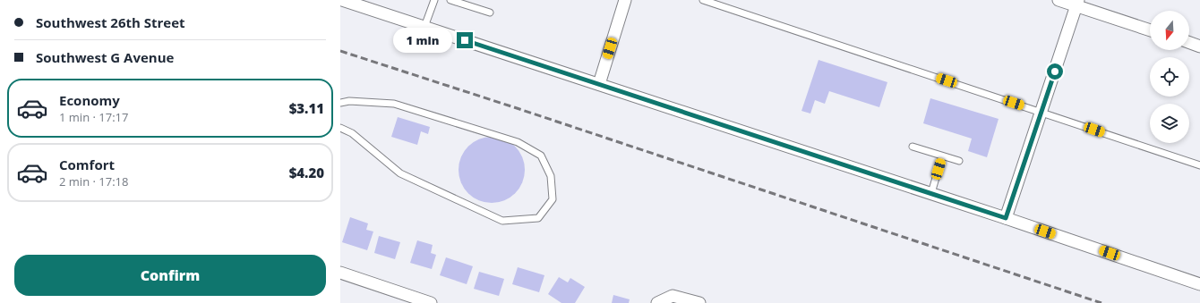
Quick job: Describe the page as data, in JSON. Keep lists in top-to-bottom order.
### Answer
{
  "north": "bottom",
  "page": {
    "banner": ["Southwest 26th Street", "Southwest G Avenue"],
    "bubble": "1 min",
    "list": [
      {
        "name": "Economy",
        "note": "1 min · 17:17",
        "value": "$3.11"
      },
      {
        "name": "Comfort",
        "note": "2 min · 17:18",
        "value": "$4.20"
      }
    ],
    "buttons": "Confirm"
  }
}
